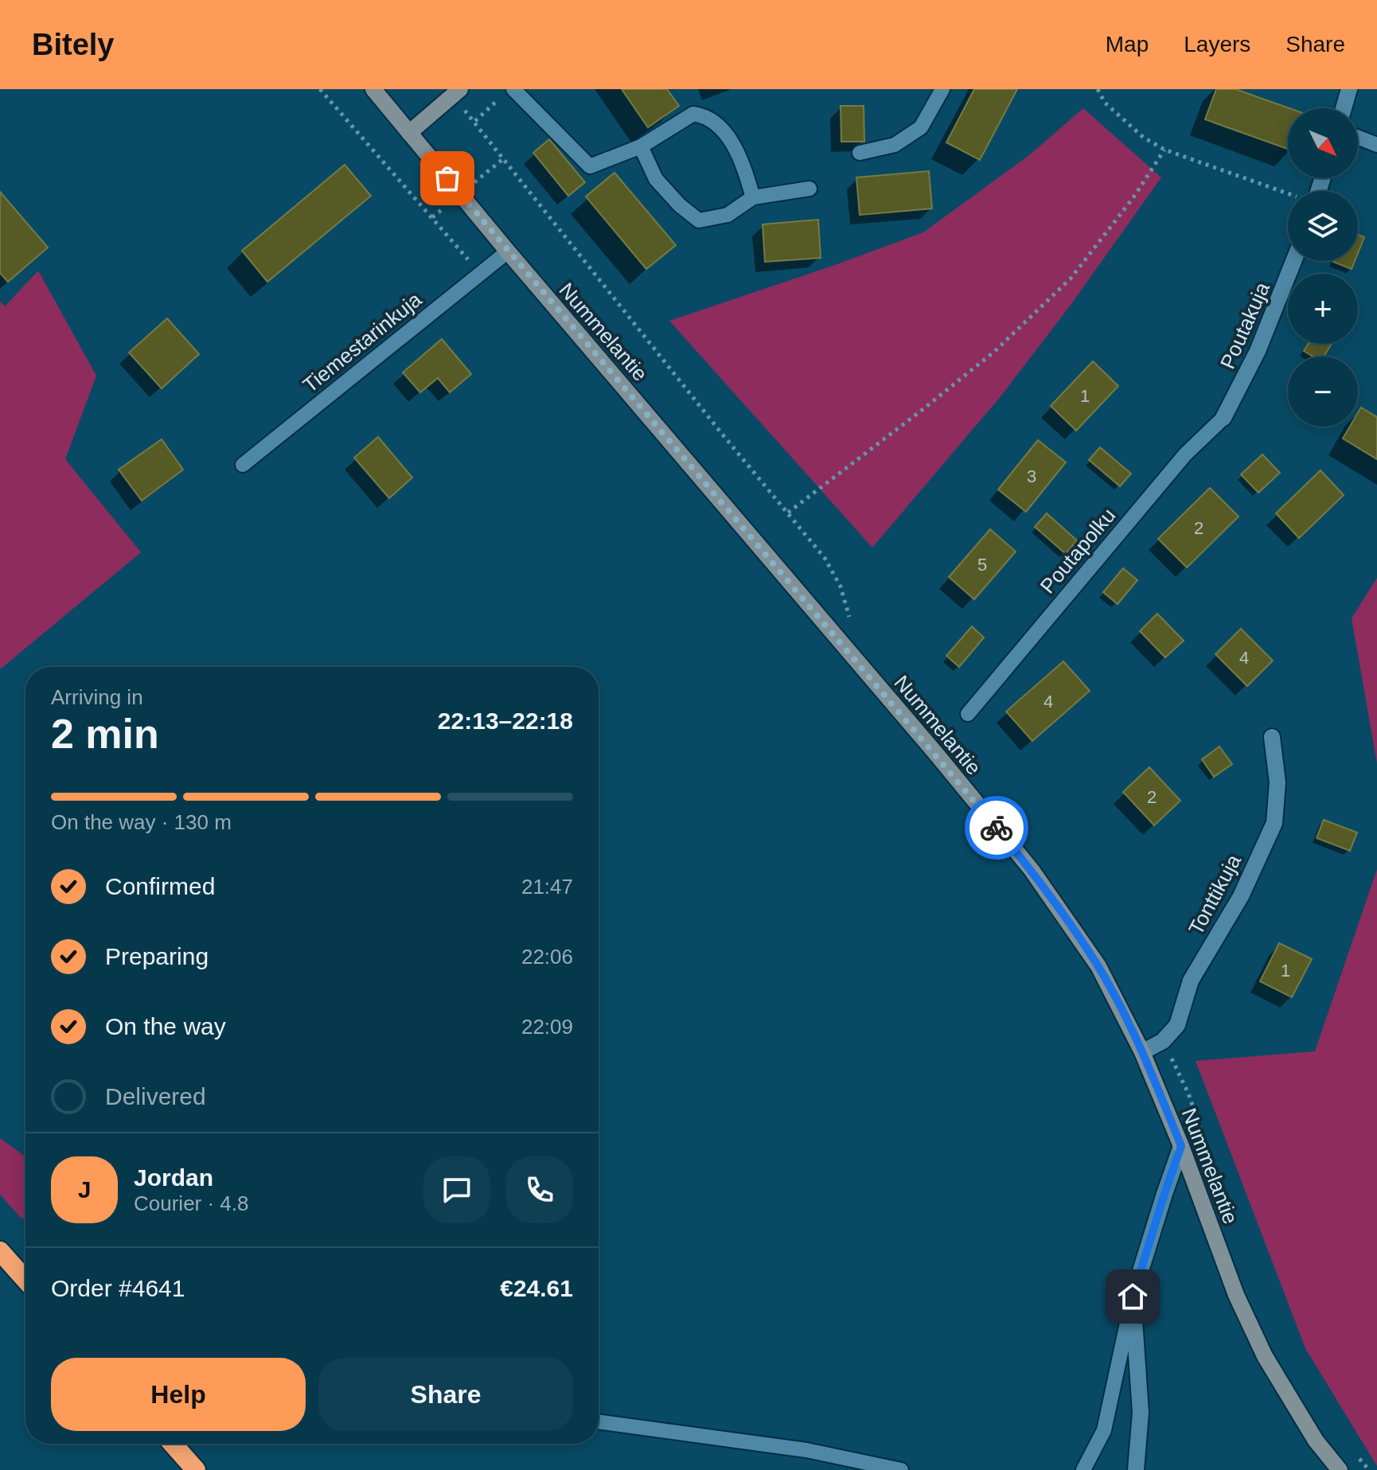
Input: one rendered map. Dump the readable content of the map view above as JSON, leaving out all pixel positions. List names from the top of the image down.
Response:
{
  "streets": {
    "street": ["Poutakuja", "Nummelantie", "Tonttikuja"],
    "lane": ["Tiemestarinkuja", "Poutapolku"]
  },
  "crossings": [
    ["Poutakuja", "Poutapolku"],
    ["Nummelantie", "Tiemestarinkuja"],
    ["Nummelantie", "Tonttikuja"]
  ],
  "house_numbers": [
    "1",
    "3",
    "2",
    "5",
    "4",
    "4",
    "2",
    "1"
  ],
  "north": "bottom right",
  "page": {
    "header": "Bitely",
    "nav": ["Map", "Layers", "Share"],
    "map_buttons": ["+", "−"],
    "heading": ["2 min", "Arriving in", "22:13–22:18"],
    "panel": [
      "Jordan",
      "Courier · 4.8",
      "Order #4641",
      "€24.61"
    ],
    "bar": "On the way · 130 m",
    "list": [
      ["Confirmed", "21:47"],
      ["Preparing", "22:06"],
      ["On the way", "22:09"],
      "Delivered"
    ],
    "round": "J",
    "buttons": ["Help", "Share"]
  }
}
